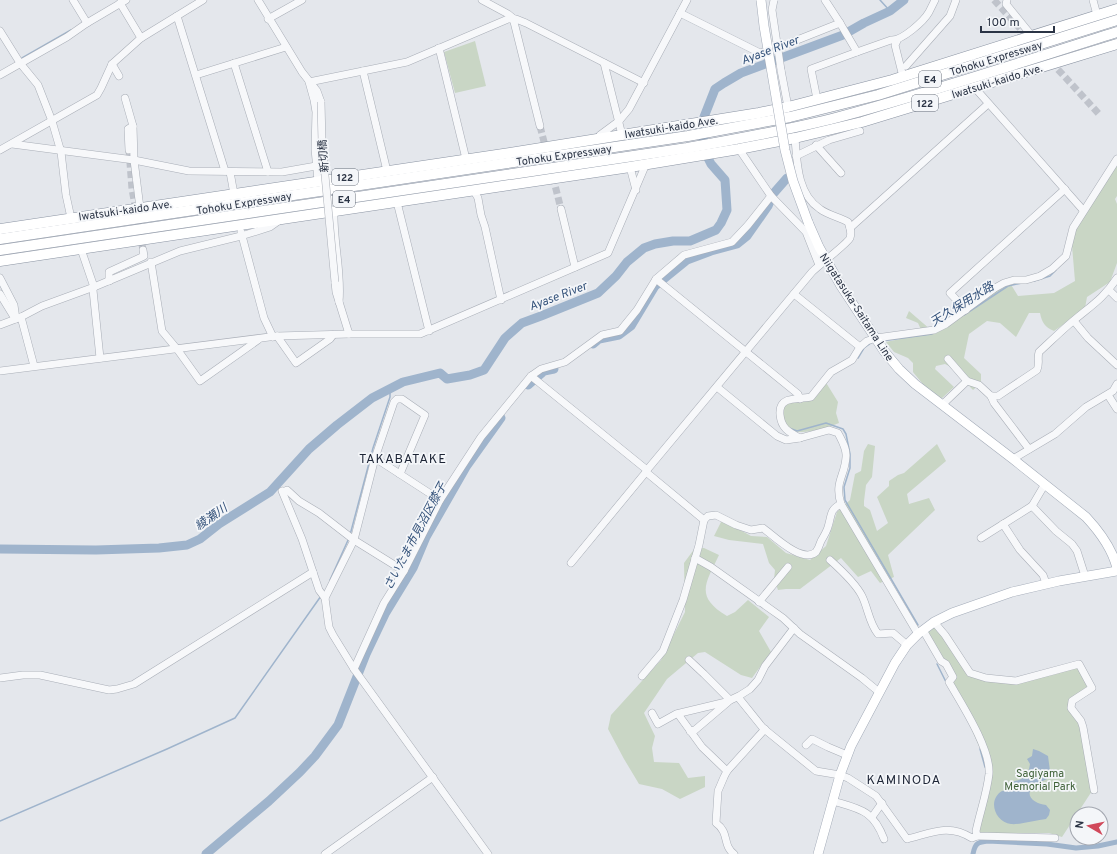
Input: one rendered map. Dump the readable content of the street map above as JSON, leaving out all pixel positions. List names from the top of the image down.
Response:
{
  "streets": {
    "highway": [
      "Tohoku Expressway",
      "E4",
      "Iwatsuki-kaido Ave.",
      "122"
    ],
    "main road": ["Niigatasuka-Saitama Line"],
    "street": ["新切橋"]
  },
  "districts": ["TAKABATAKE", "KAMINODA"],
  "water": [
    "Ayase River",
    "天久保用水路",
    "綾瀬川",
    "さいたま市見沼区膝子"
  ],
  "parks": ["Sagiyama Memorial Park"],
  "scale_bar": "100 m",
  "north": "left"
}
